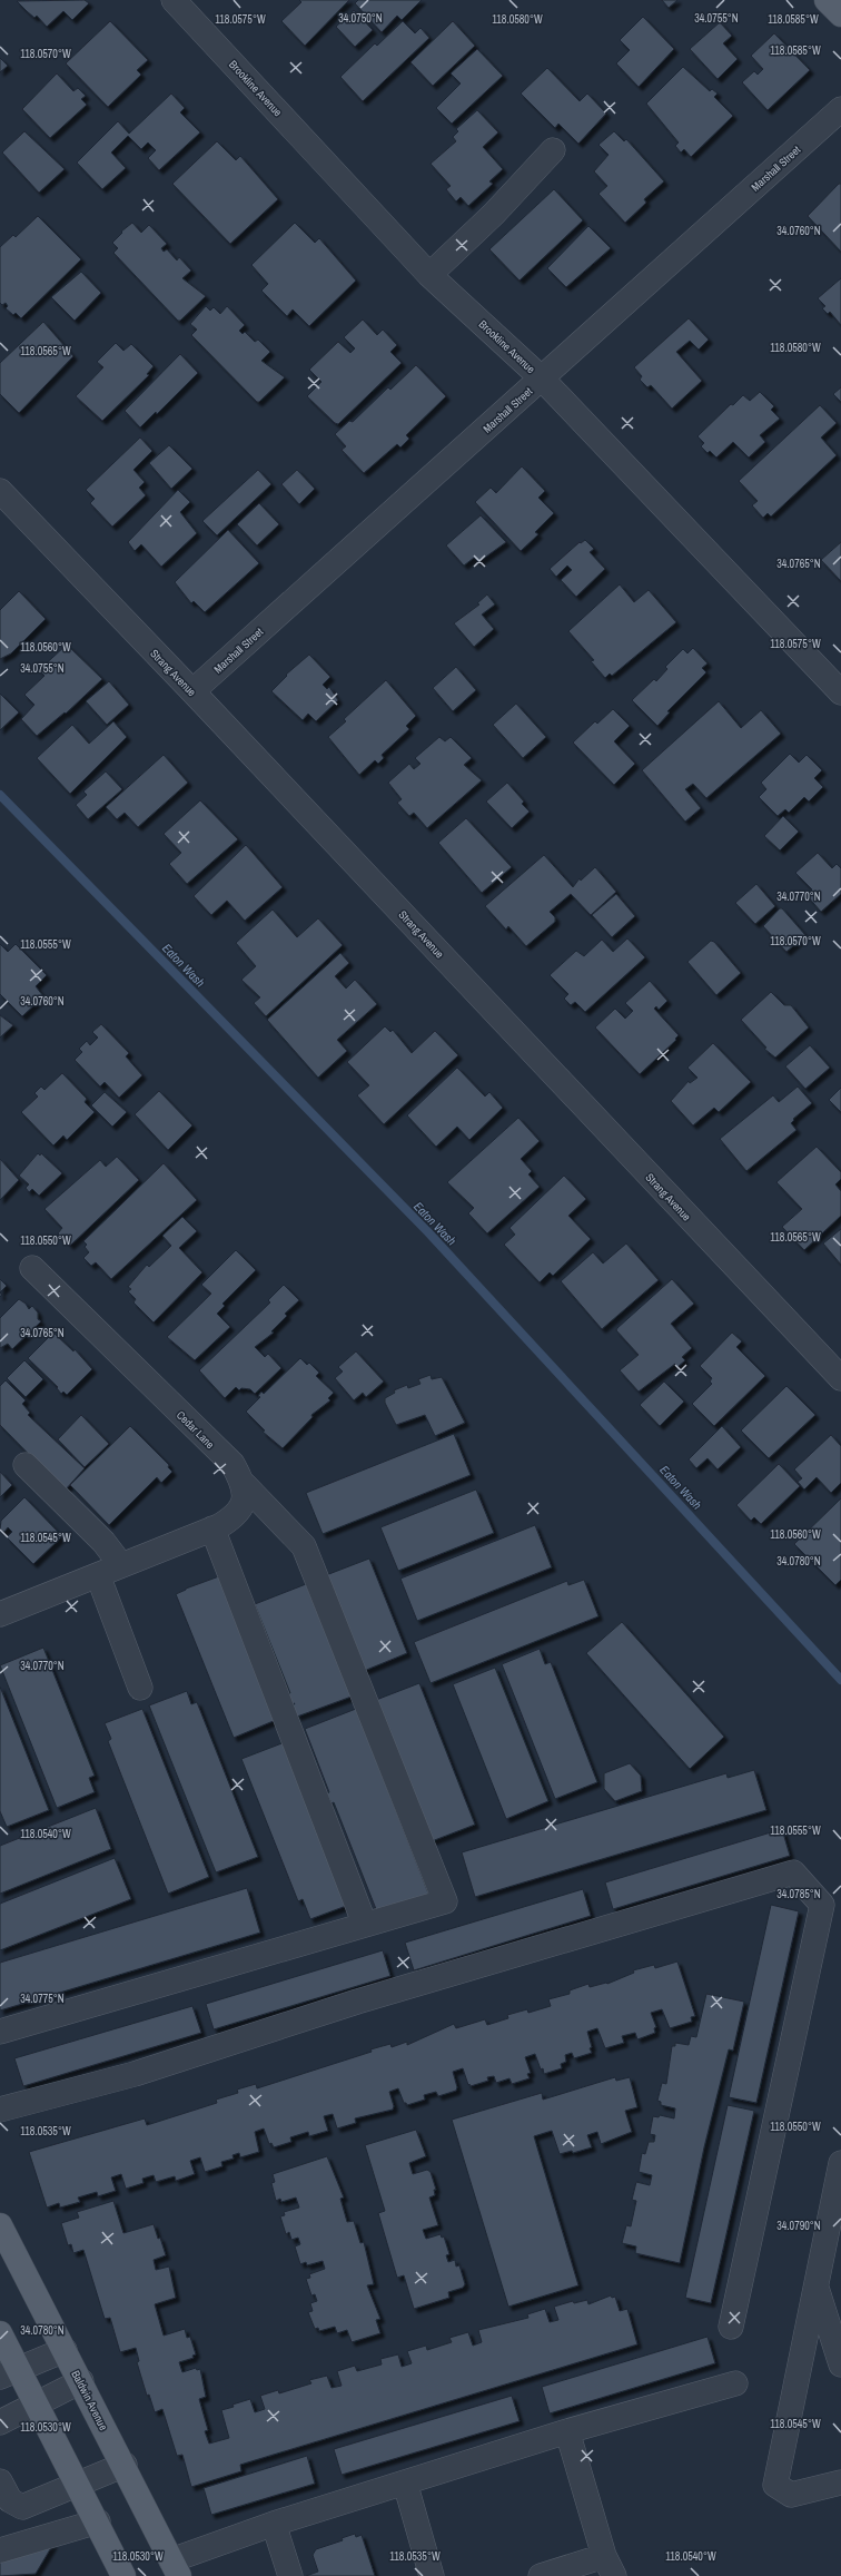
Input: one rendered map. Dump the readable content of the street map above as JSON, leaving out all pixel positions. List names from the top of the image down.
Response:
{
  "streets": {
    "main road": ["Baldwin Avenue"],
    "street": [
      "Brookline Avenue",
      "Marshall Street",
      "Strang Avenue",
      "Cedar Lane"
    ]
  },
  "crossings": [
    ["Brookline Avenue", "Marshall Street"],
    ["Marshall Street", "Strang Avenue"]
  ],
  "water": ["Eaton Wash"],
  "coordinates": [
    "34.0750°N",
    "34.0755°N",
    "118.0575°W",
    "118.0580°W",
    "118.0585°W",
    "118.0570°W",
    "34.0760°N",
    "118.0565°W",
    "34.0765°N",
    "118.0560°W",
    "34.0770°N",
    "118.0555°W",
    "118.0550°W",
    "118.0545°W",
    "34.0780°N",
    "118.0540°W",
    "34.0785°N",
    "34.0775°N",
    "118.0535°W",
    "34.0790°N",
    "118.0530°W"
  ]
}
